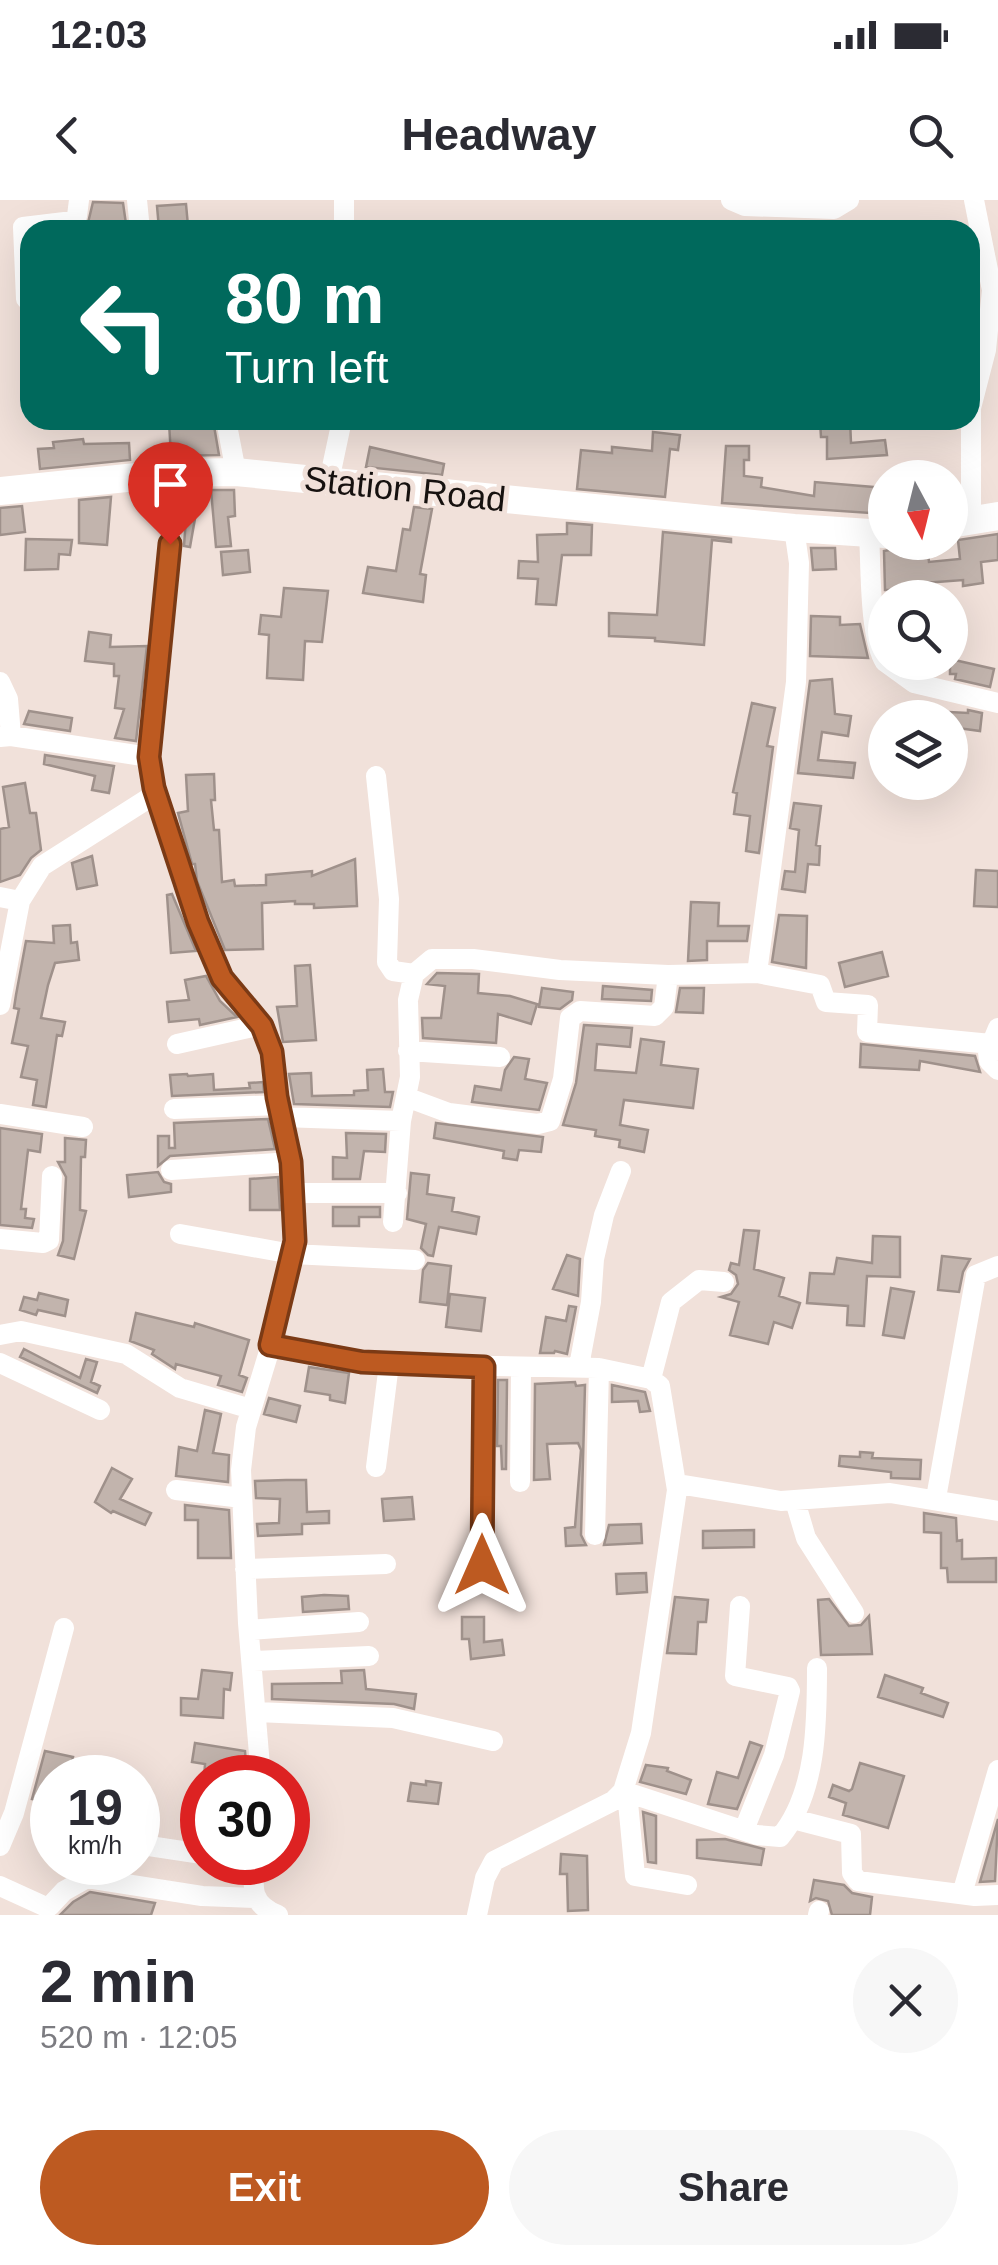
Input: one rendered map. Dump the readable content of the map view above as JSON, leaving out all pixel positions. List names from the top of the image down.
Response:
{
  "streets": {
    "main road": ["Station Road"]
  },
  "north": "bottom",
  "page": {
    "status": "12:03",
    "header": "Headway",
    "turn": ["80 m", "Turn left"],
    "speed": "19 km/h",
    "limit": "30",
    "heading": ["2 min", "520 m · 12:05"],
    "buttons": ["Exit", "Share"]
  }
}
